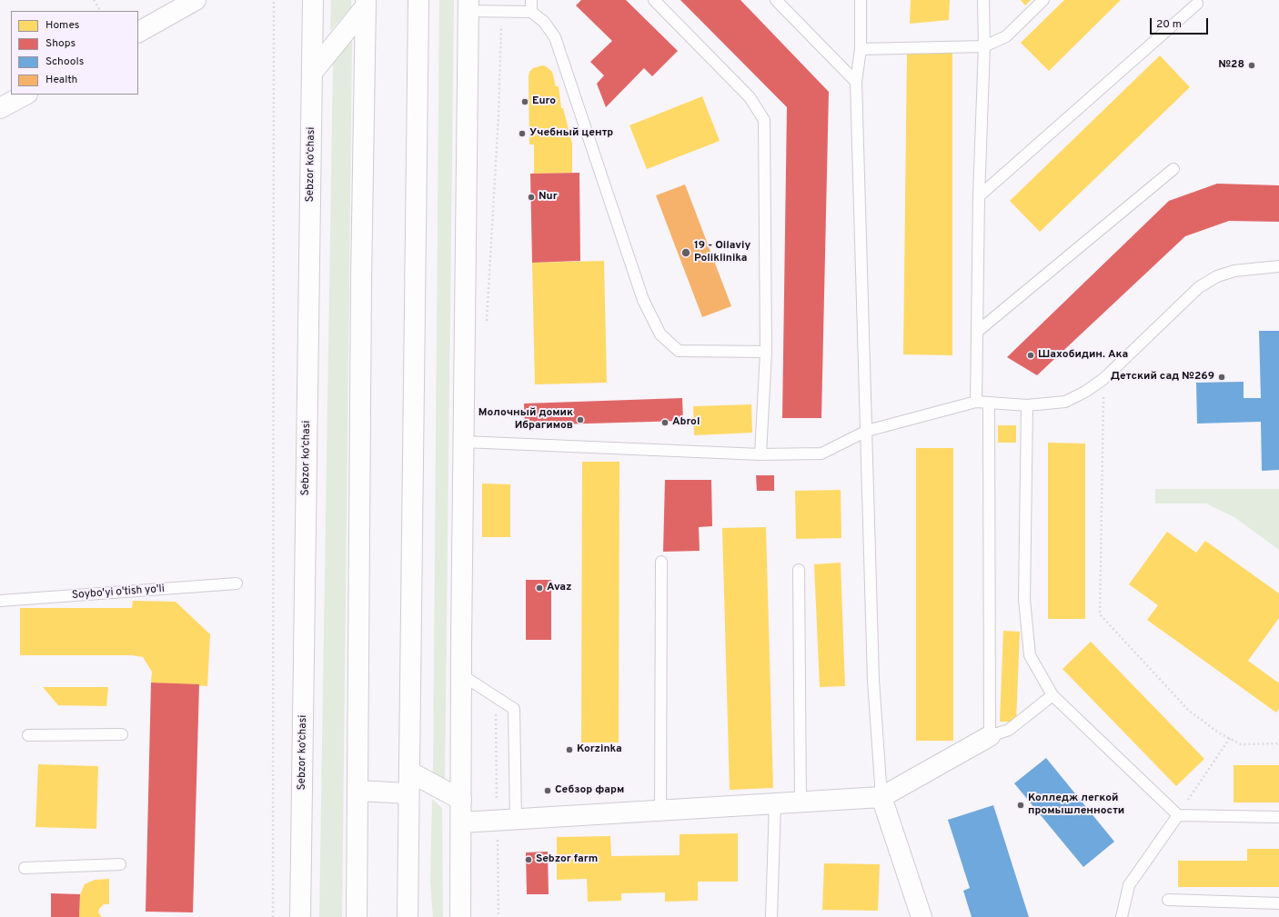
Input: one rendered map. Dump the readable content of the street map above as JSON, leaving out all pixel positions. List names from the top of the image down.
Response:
{
  "streets": {
    "street": ["Sebzor ko‘chasi"],
    "lane": ["Soybo'yi o'tish yo'li"]
  },
  "places": [
    "№28",
    "Euro",
    "Учебный центр",
    "Nur",
    "19 - Oilaviy Poliklinika",
    "Шахобидин. Ака",
    "Детский сад №269",
    "Молочный домик Ибрагимов",
    "Abrol",
    "Avaz",
    "Korzinka",
    "Себзор фарм",
    "Колледж легкой промышленности",
    "Sebzor farm"
  ],
  "legend": [
    "Homes",
    "Shops",
    "Schools",
    "Health"
  ],
  "scale_bar": "20 m"
}
